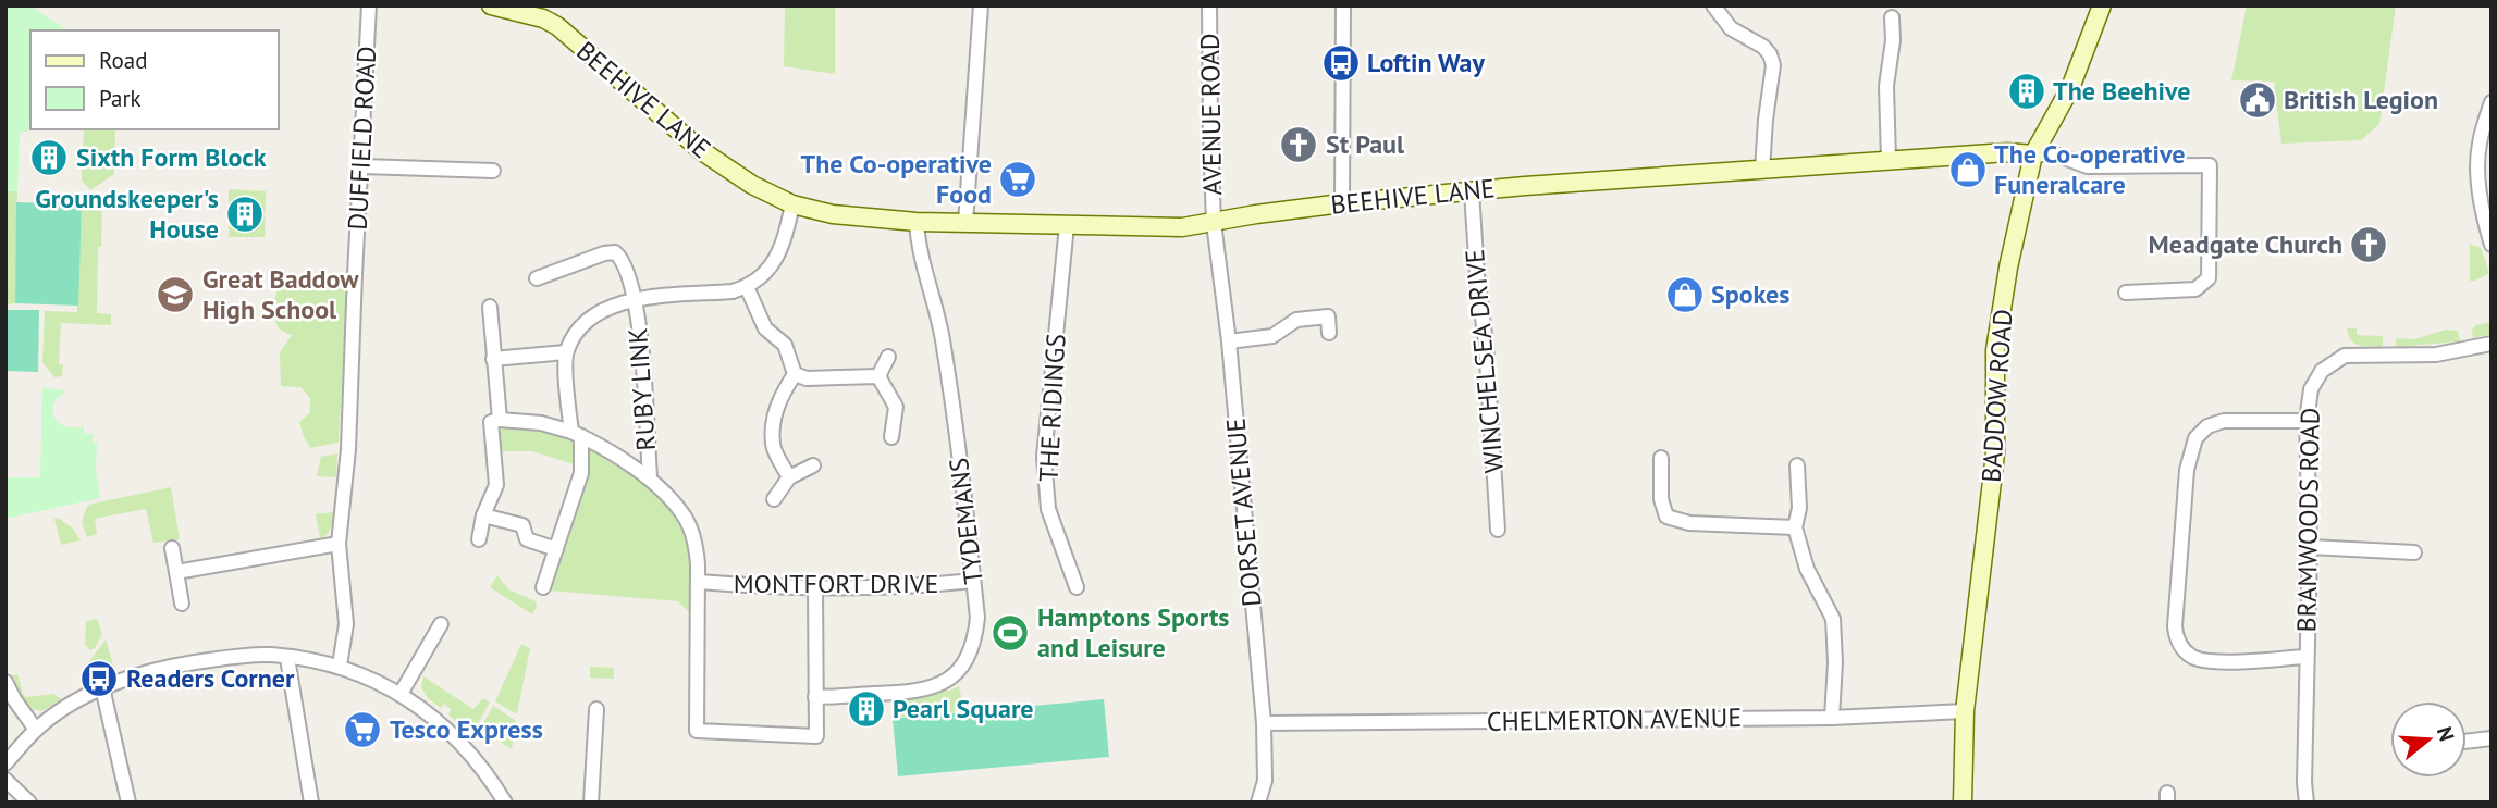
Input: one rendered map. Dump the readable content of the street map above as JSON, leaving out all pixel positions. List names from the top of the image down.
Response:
{
  "streets": {
    "main road": ["BEEHIVE LANE", "BADDOW ROAD"],
    "street": [
      "AVENUE ROAD",
      "DUFFIELD ROAD",
      "WINCHELSEA DRIVE",
      "RUBY LINK",
      "THE RIDINGS",
      "DORSET AVENUE",
      "BRAMWOODS ROAD",
      "TYDEMANS",
      "MONTFORT DRIVE",
      "CHELMERTON AVENUE"
    ]
  },
  "crossings": [
    ["BEEHIVE LANE", "AVENUE ROAD"],
    ["BEEHIVE LANE", "WINCHELSEA DRIVE"],
    ["BEEHIVE LANE", "BADDOW ROAD"],
    ["BEEHIVE LANE", "THE RIDINGS"],
    ["BEEHIVE LANE", "DORSET AVENUE"],
    ["BEEHIVE LANE", "TYDEMANS"],
    ["AVENUE ROAD", "DORSET AVENUE"],
    ["BADDOW ROAD", "CHELMERTON AVENUE"],
    ["DORSET AVENUE", "CHELMERTON AVENUE"],
    ["TYDEMANS", "MONTFORT DRIVE"]
  ],
  "places": {
    "bus stop": ["Loftin Way", "Readers Corner"],
    "building": [
      "The Beehive",
      "Sixth Form Block",
      "Groundskeeper's House",
      "Pearl Square"
    ],
    "public building": ["British Legion"],
    "church": ["St Paul", "Meadgate Church"],
    "shop": ["The Co-operative Funeralcare", "Spokes"],
    "supermarket": ["The Co-operative Food", "Tesco Express"],
    "school or university": ["Great Baddow High School"],
    "sports": ["Hamptons Sports and Leisure"]
  },
  "legend": ["Road", "Park"],
  "north": "right"
}
